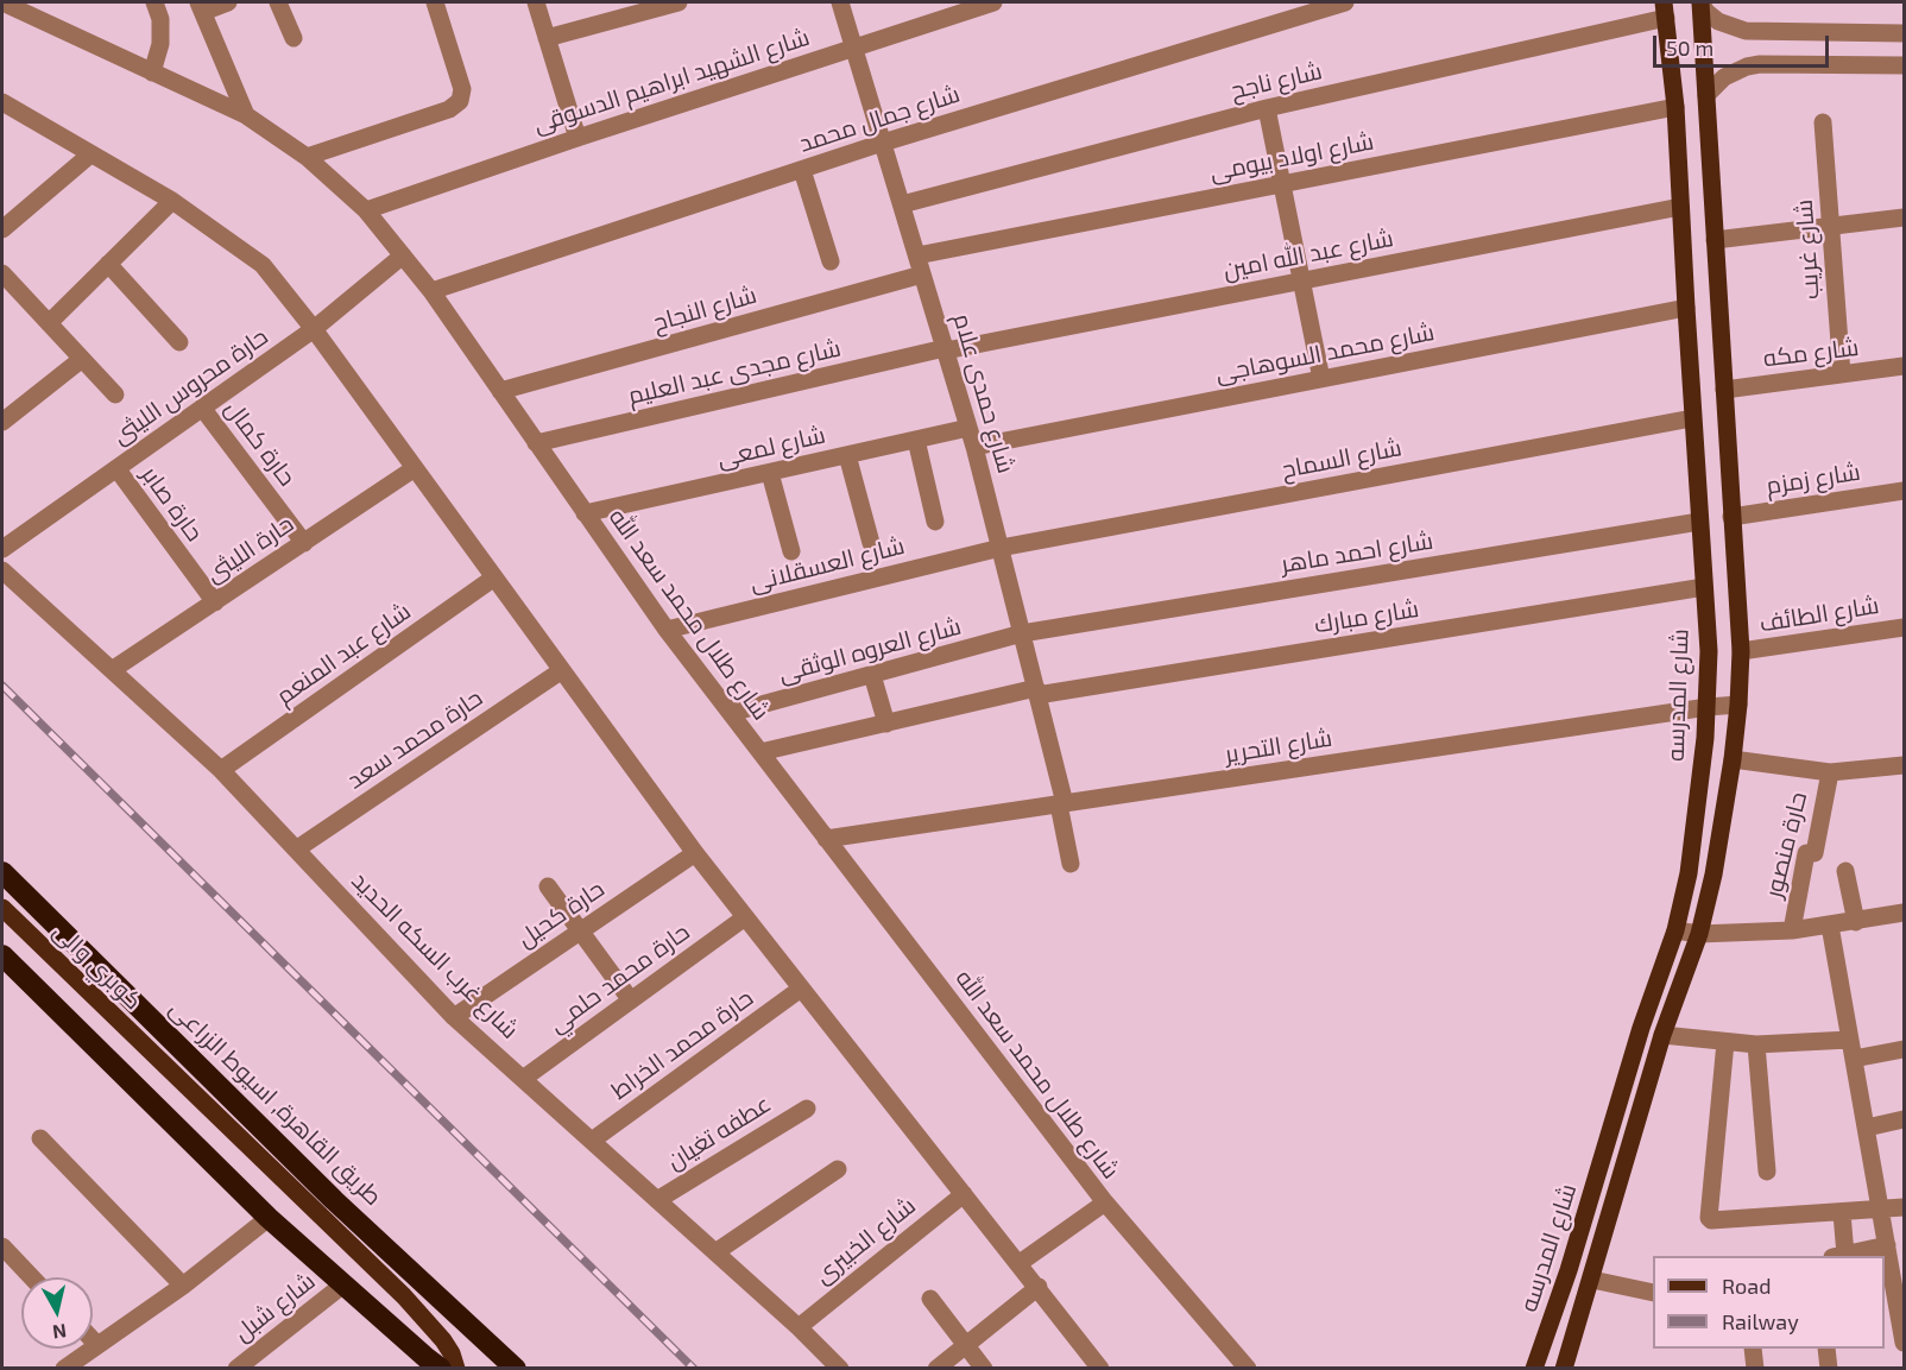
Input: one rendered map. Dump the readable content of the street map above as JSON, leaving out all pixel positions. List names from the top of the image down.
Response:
{
  "streets": {
    "highway": ["طريق القاهرة, اسيوط الزراعى"],
    "main road": ["شارع المدرسه", "كوبري والى"],
    "street": [
      "شارع الشهيد ابراهيم الدسوقى",
      "شارع ناجح",
      "شارع جمال محمد",
      "شارع اولاد بيومى",
      "شارع غريب",
      "شارع عبد الله امين",
      "شارع النجاح",
      "شارع محمد السوهاجى",
      "شارع مكه",
      "شارع مجدى عبد العليم",
      "حارة محروس الليثى",
      "شارع حمدى علام",
      "حارة كمال",
      "شارع لمعى",
      "شارع السماح",
      "شارع زمزم",
      "حارة صابر",
      "حارة الليثى",
      "شارع احمد ماهر",
      "شارع العسقلانى",
      "شارع طلال محمد سعد الله",
      "شارع الطائف",
      "شارع مبارك",
      "شارع العروه الوثقى",
      "شارع عبد المنعم",
      "حارة محمد سعد",
      "شارع التحرير",
      "حارة منصور",
      "حارة كحيل",
      "شارع غرب السكه الحديد",
      "حارة محمد حلمي",
      "حارة محمد الخراط",
      "عطفه تغيان",
      "شارع الخبيرى",
      "شارع شبل"
    ]
  },
  "crossings": [
    ["شارع الشهيد ابراهيم الدسوقى", "شارع حمدى علام"],
    ["شارع الشهيد ابراهيم الدسوقى", "شارع طلال محمد سعد الله"],
    ["شارع ناجح", "شارع حمدى علام"],
    ["شارع ناجح", "شارع المدرسه"],
    ["شارع جمال محمد", "شارع حمدى علام"],
    ["شارع جمال محمد", "شارع طلال محمد سعد الله"],
    ["شارع اولاد بيومى", "شارع حمدى علام"],
    ["شارع اولاد بيومى", "شارع المدرسه"],
    ["شارع غريب", "شارع مكه"],
    ["شارع عبد الله امين", "شارع مجدى عبد العليم"],
    ["شارع عبد الله امين", "شارع حمدى علام"],
    ["شارع عبد الله امين", "شارع المدرسه"],
    ["شارع النجاح", "شارع حمدى علام"],
    ["شارع النجاح", "شارع طلال محمد سعد الله"],
    ["شارع محمد السوهاجى", "شارع حمدى علام"],
    ["شارع محمد السوهاجى", "شارع المدرسه"],
    ["شارع مكه", "شارع المدرسه"],
    ["شارع مجدى عبد العليم", "شارع حمدى علام"],
    ["شارع مجدى عبد العليم", "شارع طلال محمد سعد الله"],
    ["حارة محروس الليثى", "حارة كمال"],
    ["حارة محروس الليثى", "حارة صابر"],
    ["حارة محروس الليثى", "شارع طلال محمد سعد الله"],
    ["شارع حمدى علام", "شارع لمعى"],
    ["شارع حمدى علام", "شارع السماح"],
    ["شارع حمدى علام", "شارع احمد ماهر"],
    ["شارع حمدى علام", "شارع العسقلانى"],
    ["شارع حمدى علام", "شارع مبارك"],
    ["شارع حمدى علام", "شارع العروه الوثقى"],
    ["شارع حمدى علام", "شارع التحرير"],
    ["حارة كمال", "حارة الليثى"],
    ["شارع لمعى", "شارع طلال محمد سعد الله"],
    ["شارع السماح", "شارع العسقلانى"],
    ["شارع السماح", "شارع المدرسه"],
    ["شارع زمزم", "شارع المدرسه"],
    ["حارة صابر", "حارة الليثى"],
    ["حارة الليثى", "شارع غرب السكه الحديد"],
    ["شارع احمد ماهر", "شارع العروه الوثقى"],
    ["شارع احمد ماهر", "شارع المدرسه"],
    ["شارع العسقلانى", "شارع طلال محمد سعد الله"],
    ["شارع طلال محمد سعد الله", "شارع مبارك"],
    ["شارع طلال محمد سعد الله", "شارع العروه الوثقى"],
    ["شارع طلال محمد سعد الله", "شارع التحرير"],
    ["شارع الطائف", "شارع المدرسه"],
    ["شارع مبارك", "شارع المدرسه"],
    ["شارع عبد المنعم", "شارع غرب السكه الحديد"],
    ["شارع المدرسه", "شارع التحرير"],
    ["حارة محمد سعد", "شارع غرب السكه الحديد"],
    ["حارة كحيل", "شارع غرب السكه الحديد"],
    ["شارع غرب السكه الحديد", "حارة محمد حلمي"],
    ["شارع غرب السكه الحديد", "حارة محمد الخراط"],
    ["شارع غرب السكه الحديد", "عطفه تغيان"],
    ["شارع غرب السكه الحديد", "شارع الخبيرى"]
  ],
  "legend": ["Road", "Railway"],
  "scale_bar": "50 m",
  "north": "bottom"
}
